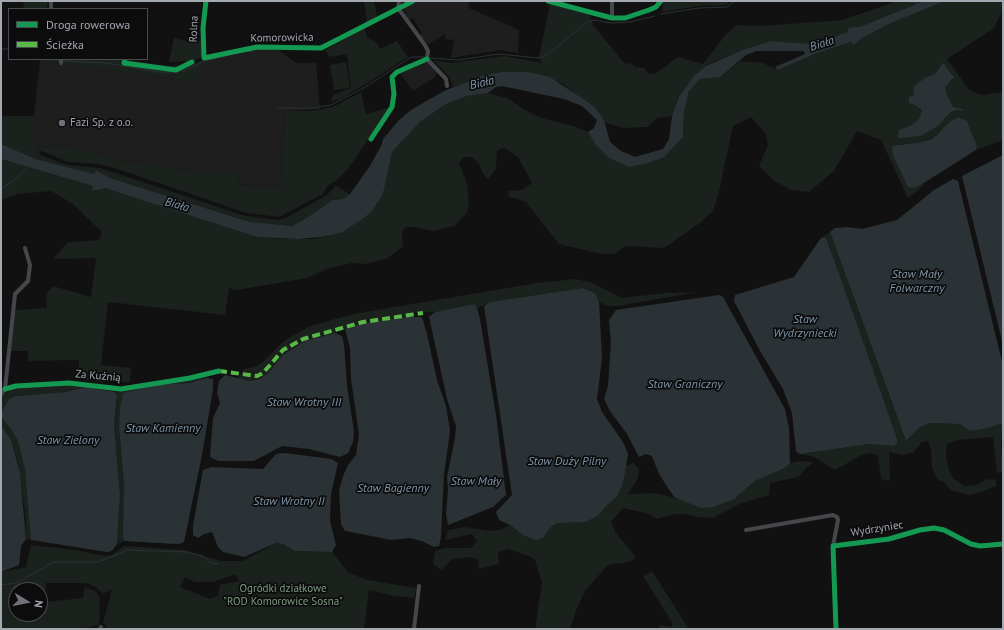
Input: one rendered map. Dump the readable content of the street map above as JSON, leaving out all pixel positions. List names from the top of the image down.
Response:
{
  "streets": {
    "street": [
      "Rolna",
      "Komorowicka",
      "Za Kuźnią",
      "Wydrzyniec"
    ]
  },
  "crossings": [
    ["Rolna", "Komorowicka"]
  ],
  "water": [
    "Biała",
    "Staw Mały Folwarczny",
    "Staw Wydrzyniecki",
    "Staw Graniczny",
    "Staw Wrotny III",
    "Staw Kamienny",
    "Staw Zielony",
    "Staw Duży Pilny",
    "Staw Mały",
    "Staw Bagienny",
    "Staw Wrotny II"
  ],
  "parks": ["Ogródki działkowe \"ROD Komorowice Sosna\""],
  "places": ["Fazi Sp. z o.o."],
  "legend": ["Droga rowerowa", "Ścieżka"],
  "north": "right"
}
